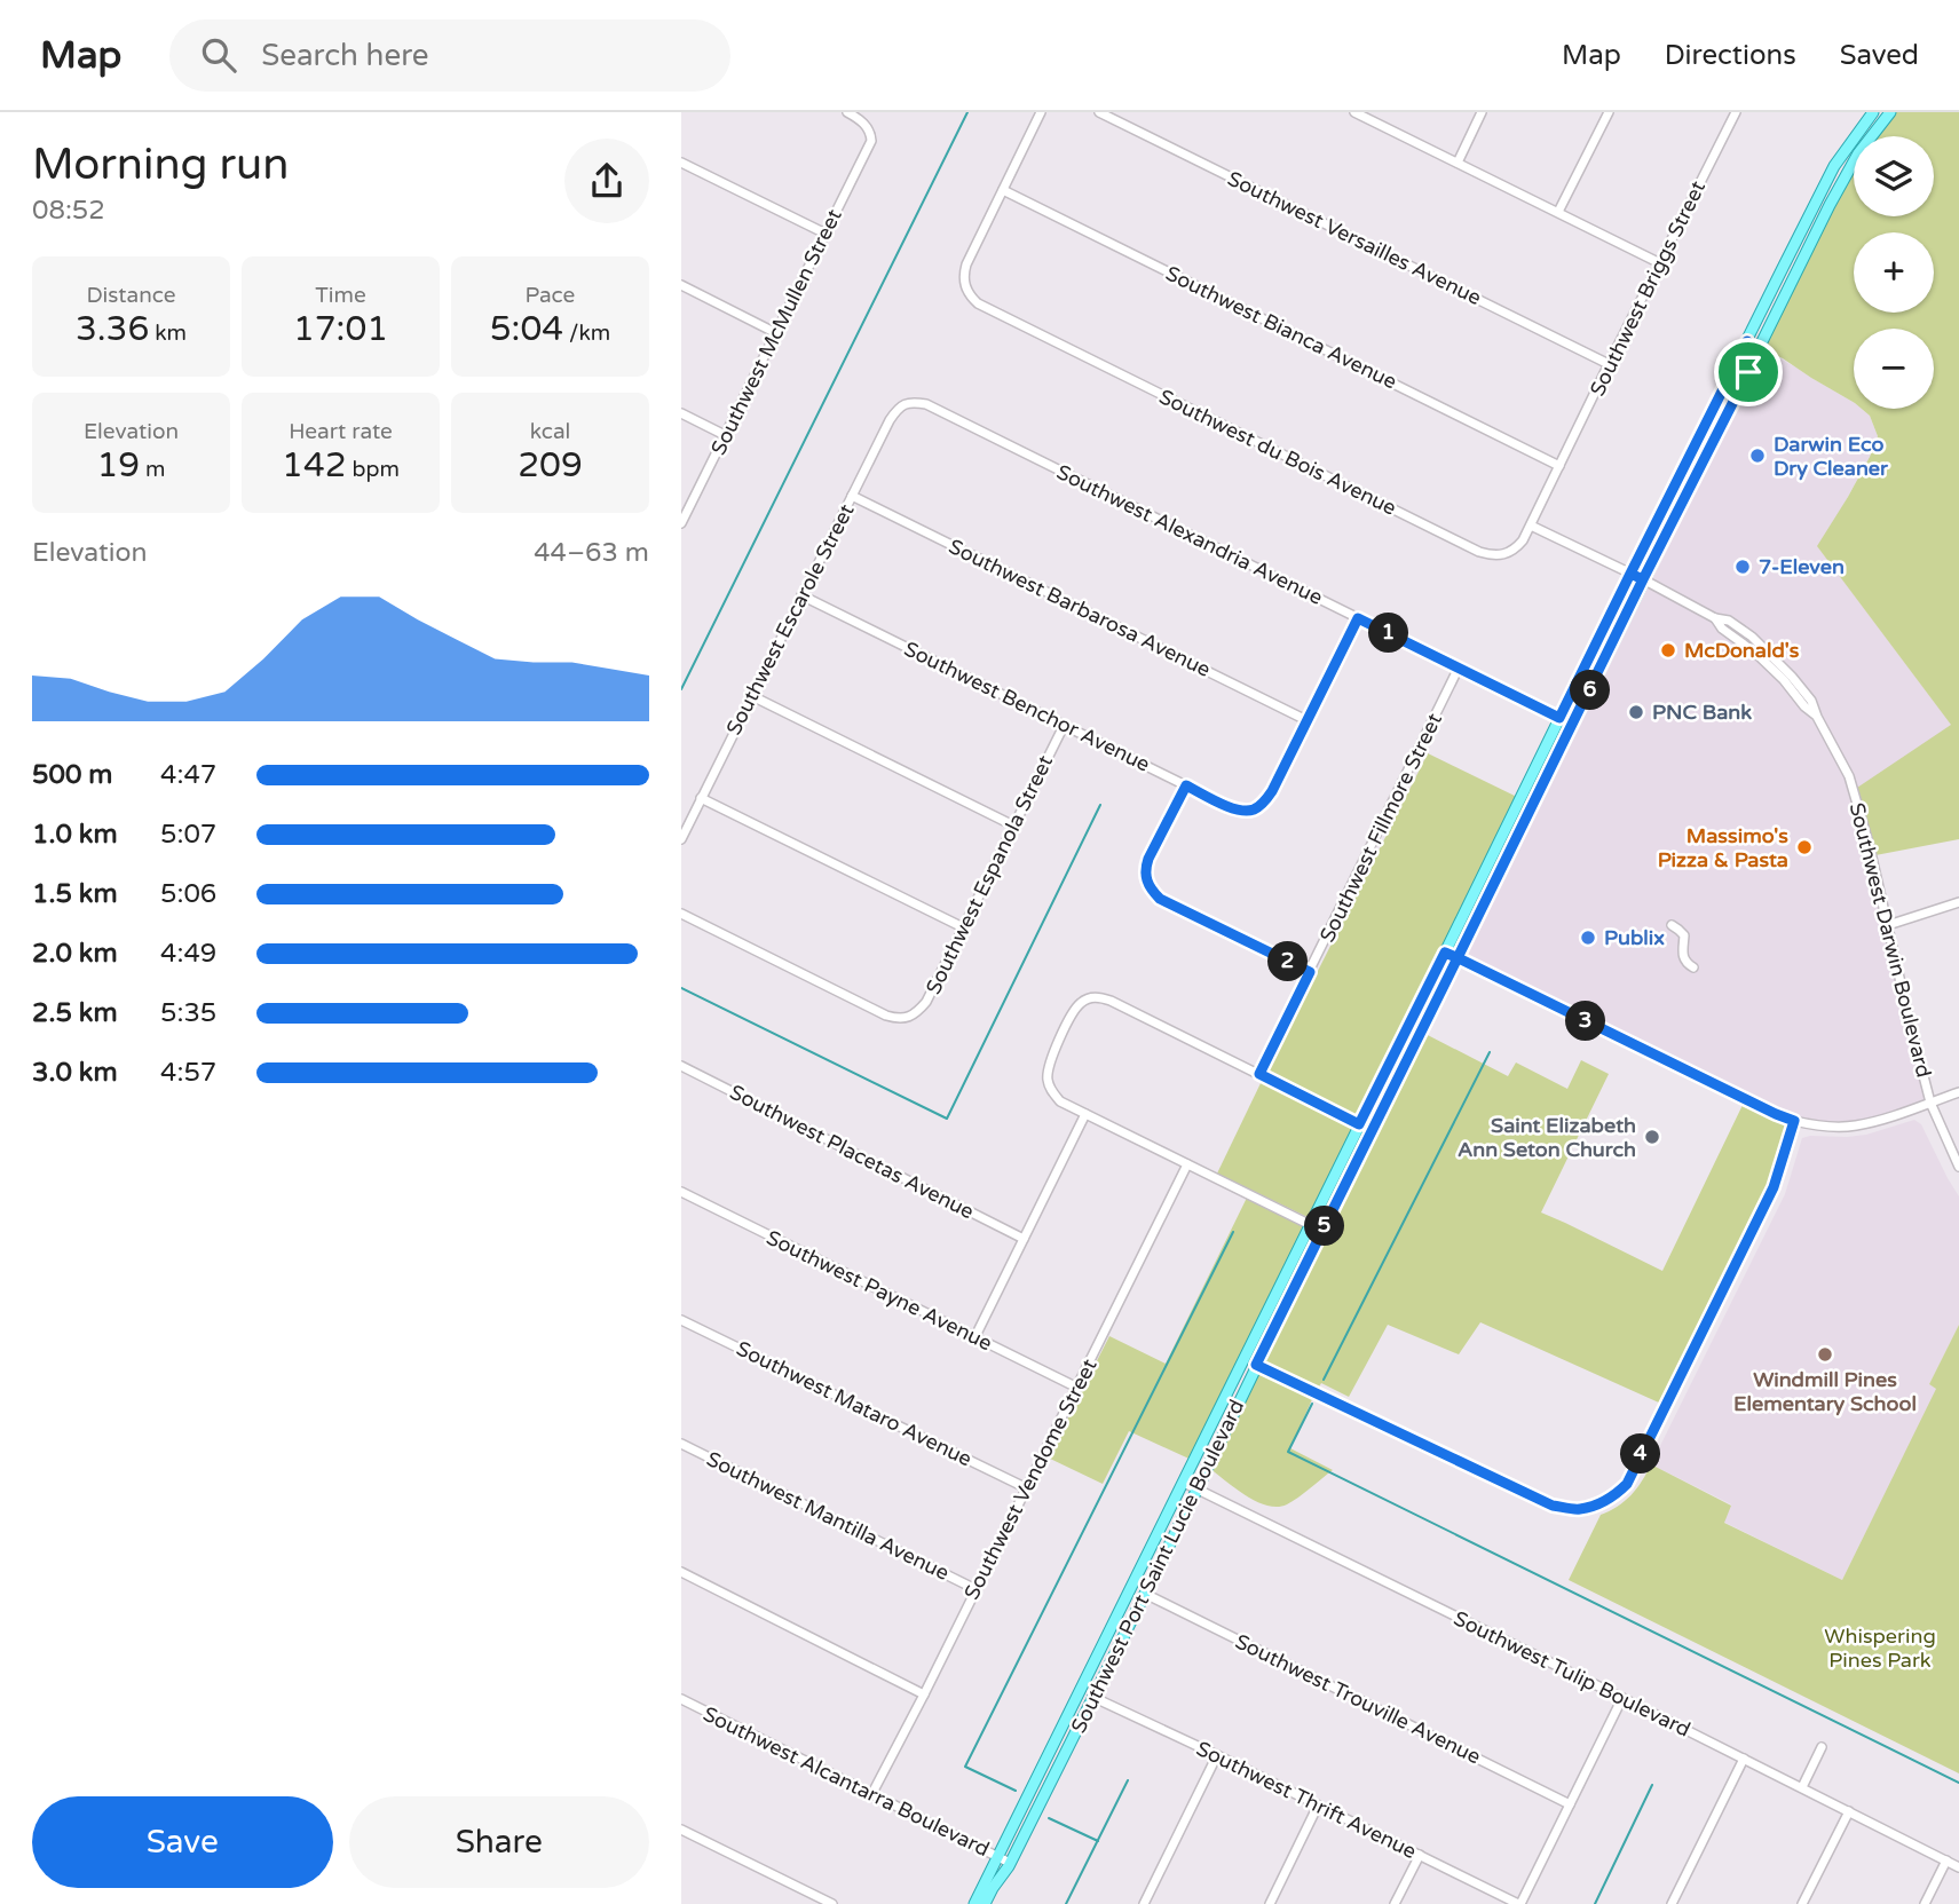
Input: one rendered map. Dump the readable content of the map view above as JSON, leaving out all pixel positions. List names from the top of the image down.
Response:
{
  "streets": {
    "main road": ["Southwest Port Saint Lucie Boulevard"],
    "street": [
      "Southwest Versailles Avenue",
      "Southwest Briggs Street",
      "Southwest Bianca Avenue",
      "Southwest McMullen Street",
      "Southwest du Bois Avenue",
      "Southwest Alexandria Avenue",
      "Southwest Barbarosa Avenue",
      "Southwest Escarole Street",
      "Southwest Benchor Avenue",
      "Southwest Fillmore Street",
      "Southwest Espanola Street",
      "Southwest Darwin Boulevard",
      "Southwest Placetas Avenue",
      "Southwest Payne Avenue",
      "Southwest Mataro Avenue",
      "Southwest Vendome Street",
      "Southwest Mantilla Avenue",
      "Southwest Tulip Boulevard",
      "Southwest Trouville Avenue",
      "Southwest Alcantarra Boulevard",
      "Southwest Thrift Avenue"
    ]
  },
  "crossings": [
    ["Southwest Versailles Avenue", "Southwest Briggs Street"],
    ["Southwest Briggs Street", "Southwest Bianca Avenue"],
    ["Southwest Briggs Street", "Southwest du Bois Avenue"],
    ["Southwest Bianca Avenue", "Southwest du Bois Avenue"],
    ["Southwest du Bois Avenue", "Southwest Darwin Boulevard"],
    ["Southwest Alexandria Avenue", "Southwest Escarole Street"],
    ["Southwest Alexandria Avenue", "Southwest Fillmore Street"],
    ["Southwest Alexandria Avenue", "Southwest Port Saint Lucie Boulevard"],
    ["Southwest Barbarosa Avenue", "Southwest Escarole Street"],
    ["Southwest Barbarosa Avenue", "Southwest Benchor Avenue"],
    ["Southwest Escarole Street", "Southwest Benchor Avenue"],
    ["Southwest Benchor Avenue", "Southwest Espanola Street"],
    ["Southwest Darwin Boulevard", "Southwest Port Saint Lucie Boulevard"],
    ["Southwest Payne Avenue", "Southwest Vendome Street"],
    ["Southwest Mataro Avenue", "Southwest Vendome Street"],
    ["Southwest Vendome Street", "Southwest Mantilla Avenue"],
    ["Southwest Vendome Street", "Southwest Alcantarra Boulevard"],
    ["Southwest Port Saint Lucie Boulevard", "Southwest Tulip Boulevard"],
    ["Southwest Port Saint Lucie Boulevard", "Southwest Trouville Avenue"],
    ["Southwest Port Saint Lucie Boulevard", "Southwest Alcantarra Boulevard"],
    ["Southwest Port Saint Lucie Boulevard", "Southwest Thrift Avenue"]
  ],
  "parks": ["Whispering Pines Park"],
  "places": [
    "Darwin Eco Dry Cleaner",
    "7-Eleven",
    "McDonald's",
    "PNC Bank",
    "Massimo's Pizza & Pasta",
    "Publix",
    "Saint Elizabeth Ann Seton Church",
    "Windmill Pines Elementary School"
  ],
  "page": {
    "header": "Map",
    "search": "Search here",
    "nav": ["Map", "Directions", "Saved"],
    "heading": ["Morning run", "08:52"],
    "map_buttons": ["+", "−"],
    "stats": [
      ["Distance", "3.36 km"],
      ["Time", "17:01"],
      ["Pace", "5:04 /km"],
      ["Elevation", "19 m"],
      ["Heart rate", "142 bpm"],
      ["kcal", "209"]
    ],
    "chart": ["Elevation", "44–63 m"],
    "pins": [
      "1",
      "6",
      "2",
      "3",
      "5",
      "4"
    ],
    "list": [
      {
        "name": "500 m",
        "note": "4:47"
      },
      {
        "name": "1.0 km",
        "note": "5:07"
      },
      {
        "name": "1.5 km",
        "note": "5:06"
      },
      {
        "name": "2.0 km",
        "note": "4:49"
      },
      {
        "name": "2.5 km",
        "note": "5:35"
      },
      {
        "name": "3.0 km",
        "note": "4:57"
      }
    ],
    "buttons": ["Save", "Share"]
  }
}
